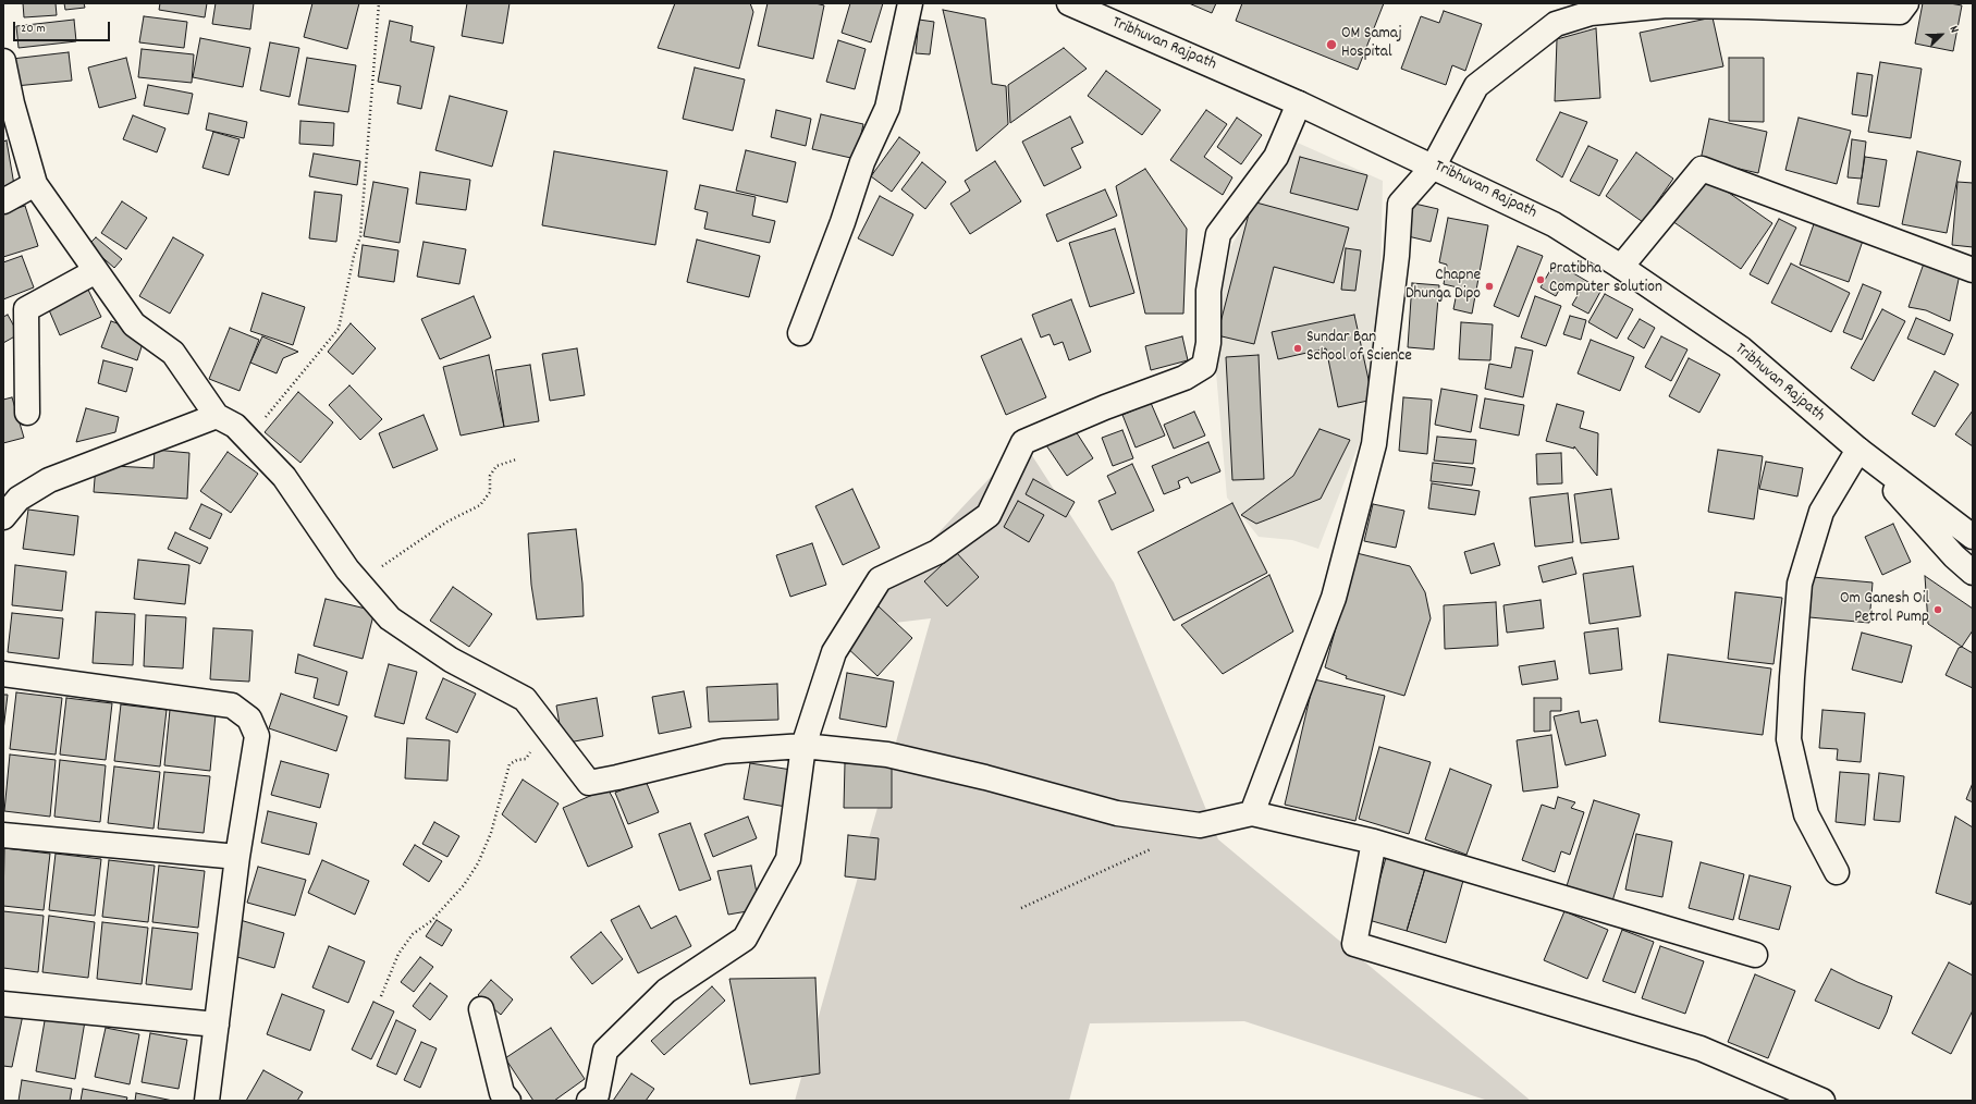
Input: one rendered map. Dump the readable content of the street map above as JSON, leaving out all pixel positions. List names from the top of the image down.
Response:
{
  "streets": {
    "main road": ["Tribhuvan Rajpath"]
  },
  "places": [
    "OM Samaj Hospital",
    "Pratibha Computer solution",
    "Chapne Dhunga Dipo",
    "Sundar Ban School of Science",
    "Om Ganesh Oil Petrol Pump"
  ],
  "scale_bar": "20 m",
  "north": "top right"
}
